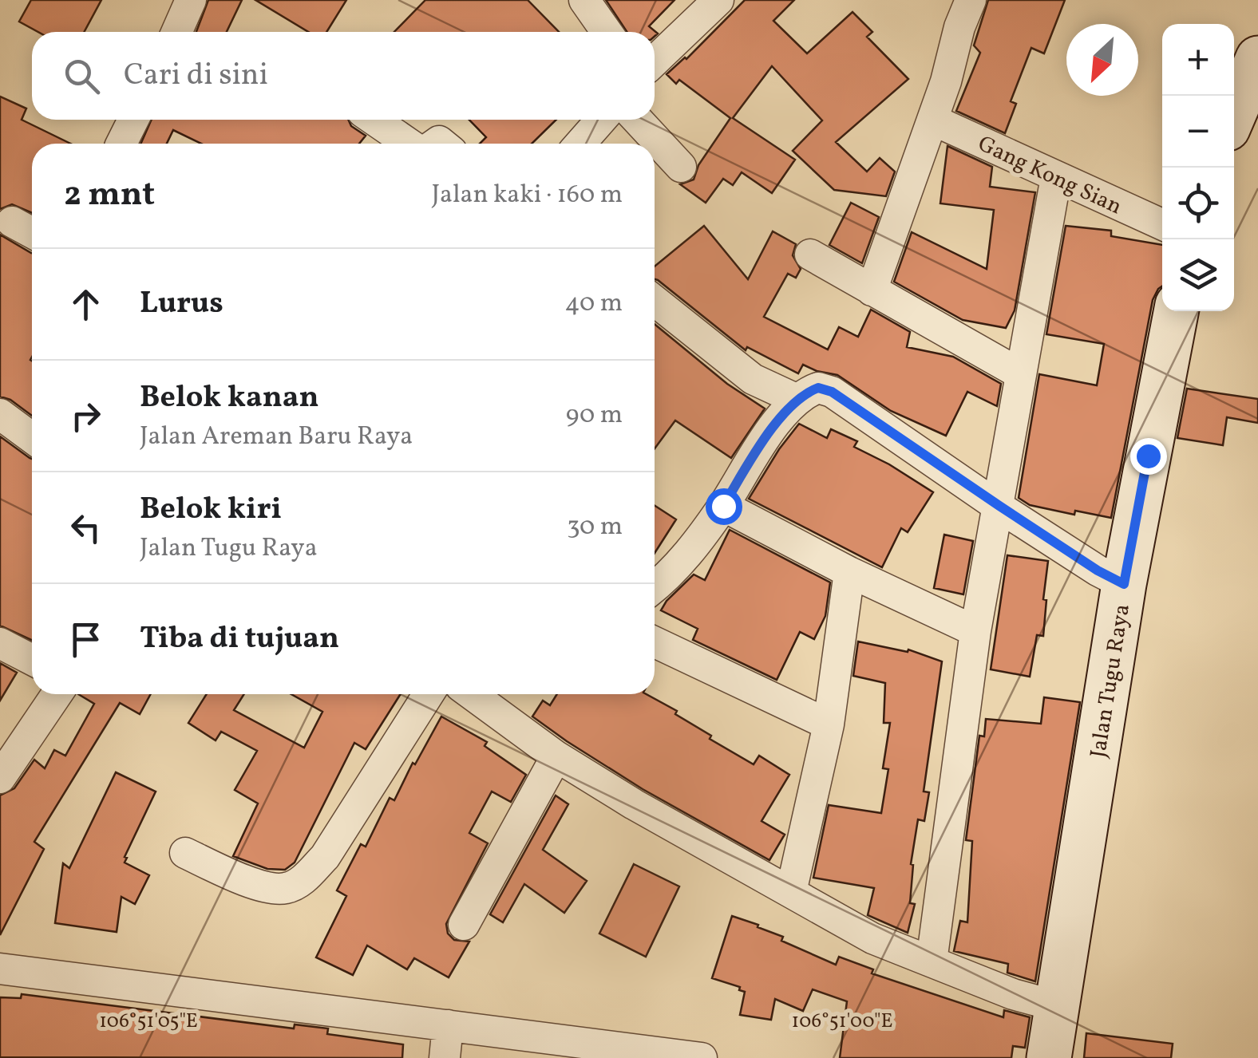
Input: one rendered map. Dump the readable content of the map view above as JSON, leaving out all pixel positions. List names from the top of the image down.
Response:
{
  "streets": {
    "street": ["Gang Kong Sian", "Jalan Tugu Raya"]
  },
  "north": "bottom left",
  "page": {
    "map_buttons": ["+", "−"],
    "search": "Cari di sini",
    "heading": ["2 mnt", "Jalan kaki · 160 m"],
    "list": [
      ["Lurus", "40 m"],
      ["Belok kanan", "Jalan Areman Baru Raya", "90 m"],
      ["Belok kiri", "Jalan Tugu Raya", "30 m"],
      "Tiba di tujuan"
    ]
  },
  "coordinates": ["106°51'05\"E", "106°51'00\"E"]
}
